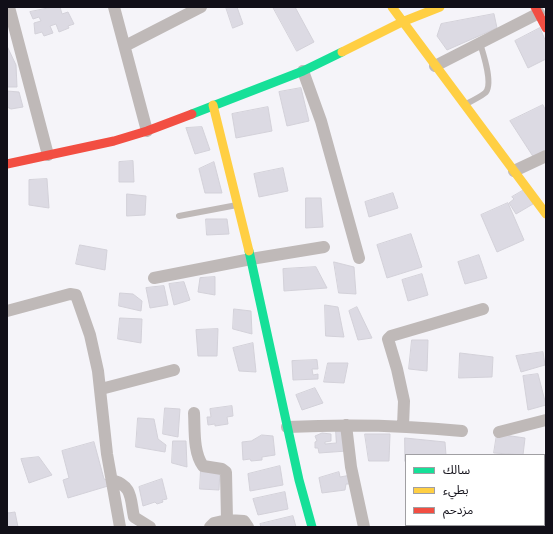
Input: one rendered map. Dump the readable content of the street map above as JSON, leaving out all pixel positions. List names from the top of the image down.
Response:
{
  "legend": ["سالك", "بطيء", "مزدحم"]
}
